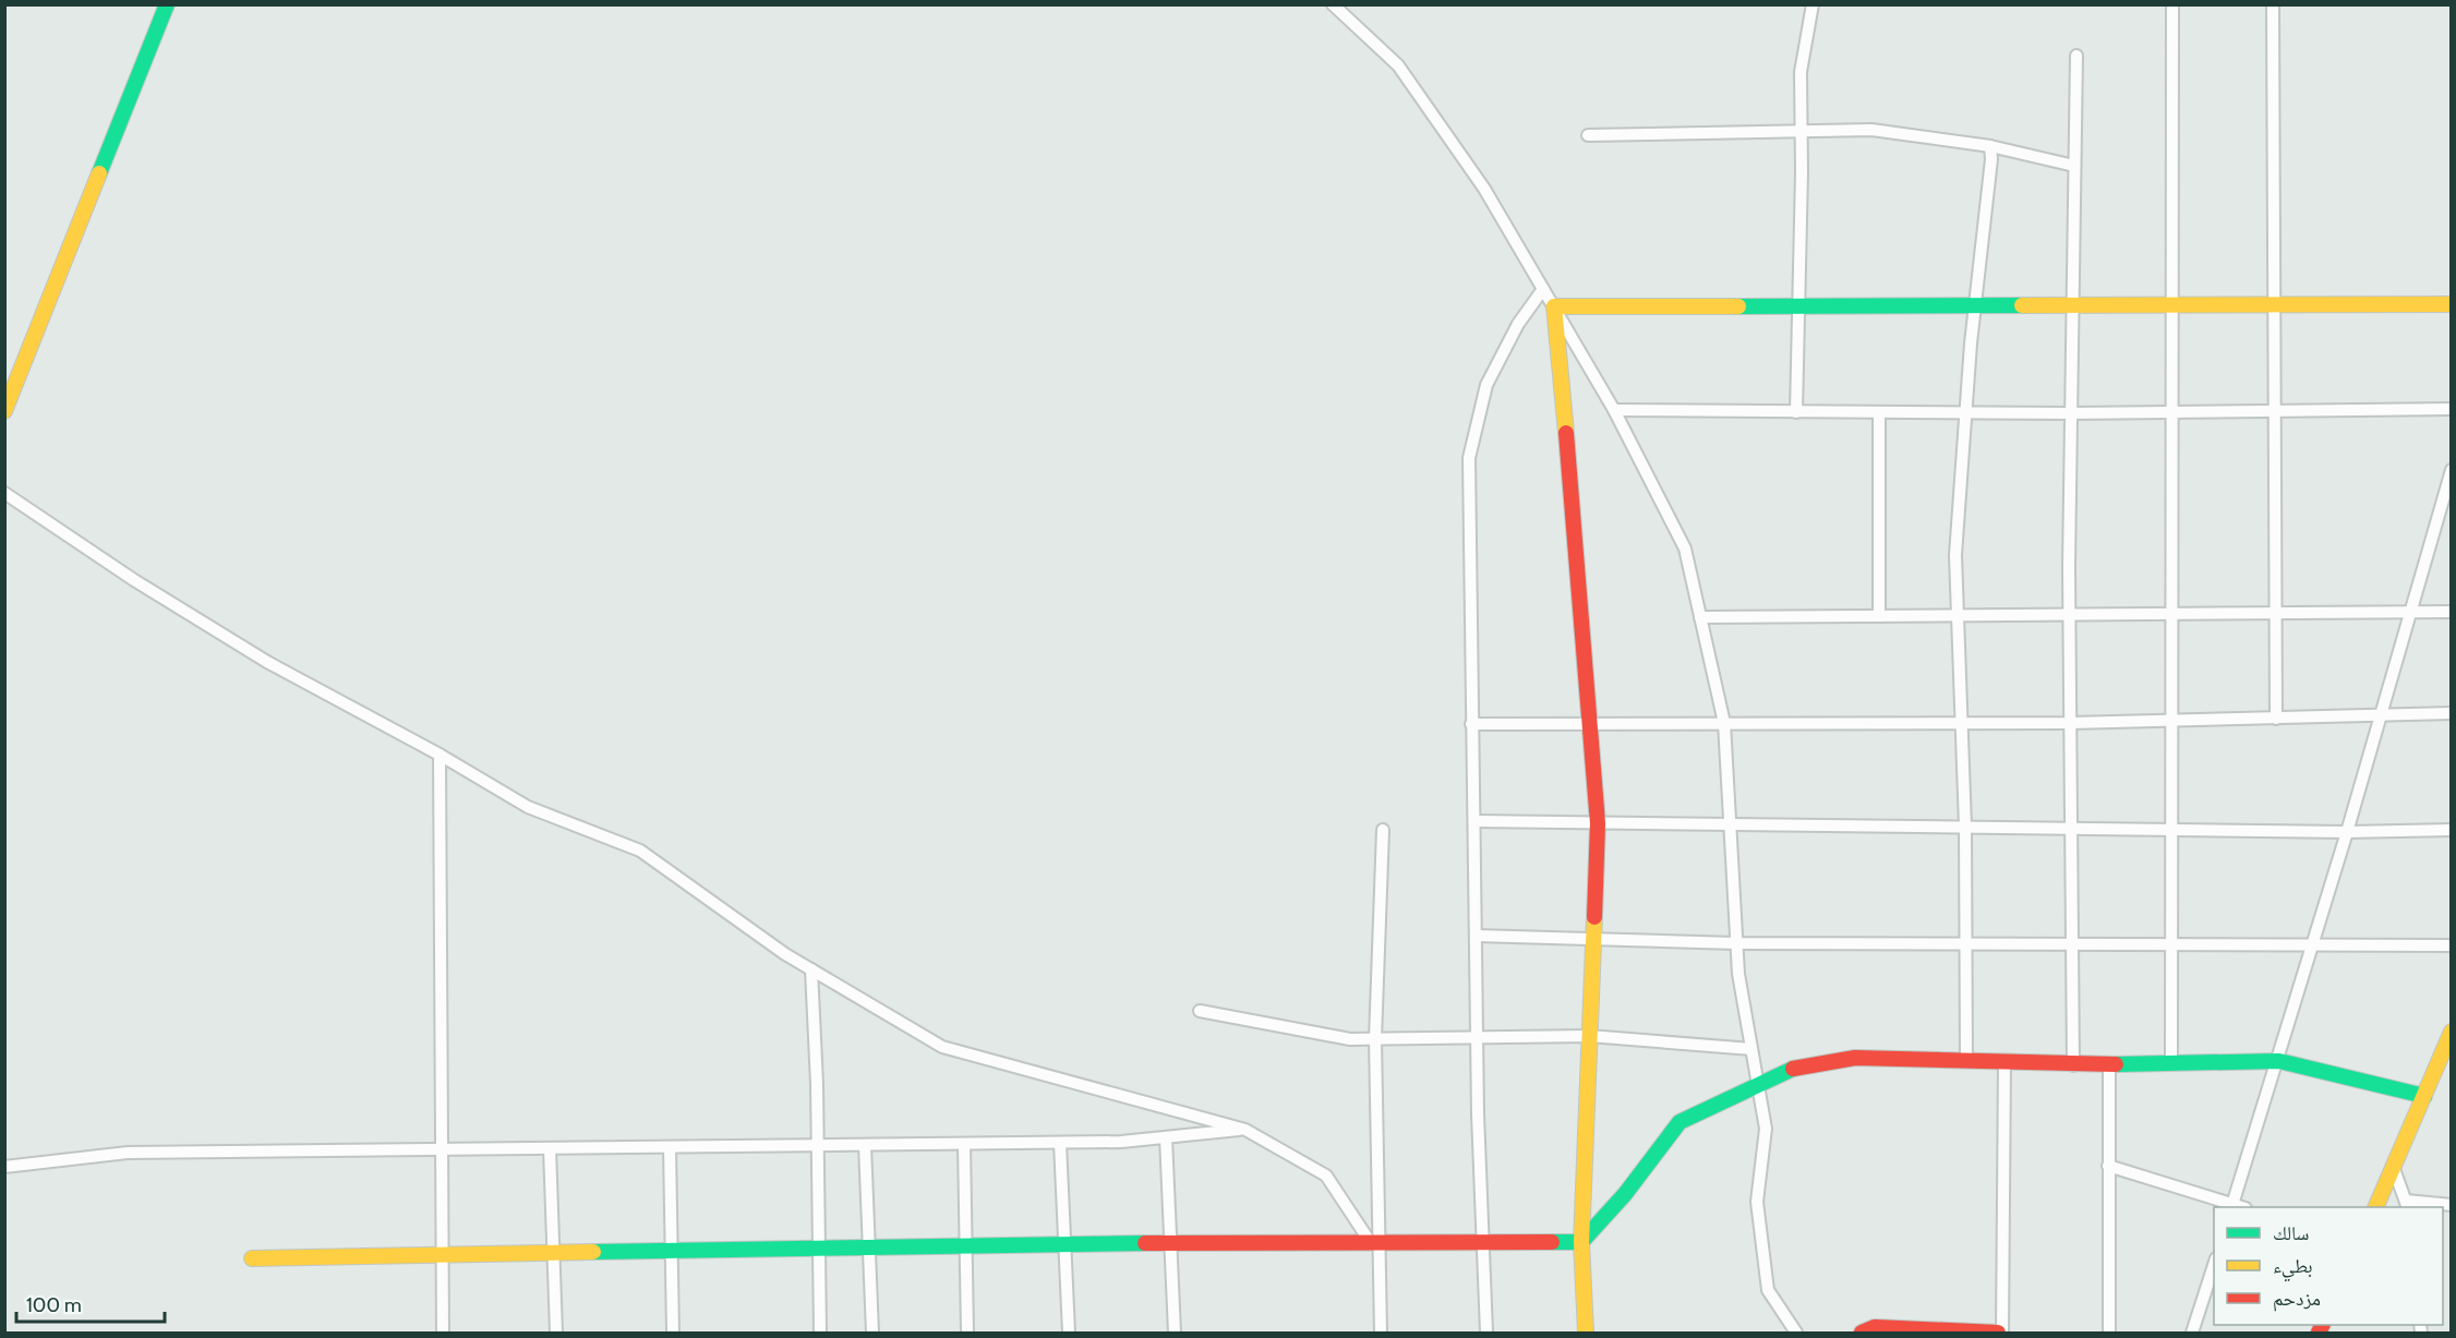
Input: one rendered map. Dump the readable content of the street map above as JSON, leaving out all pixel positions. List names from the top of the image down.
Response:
{
  "legend": ["سالك", "بطيء", "مزدحم"],
  "scale_bar": "100 m"
}
